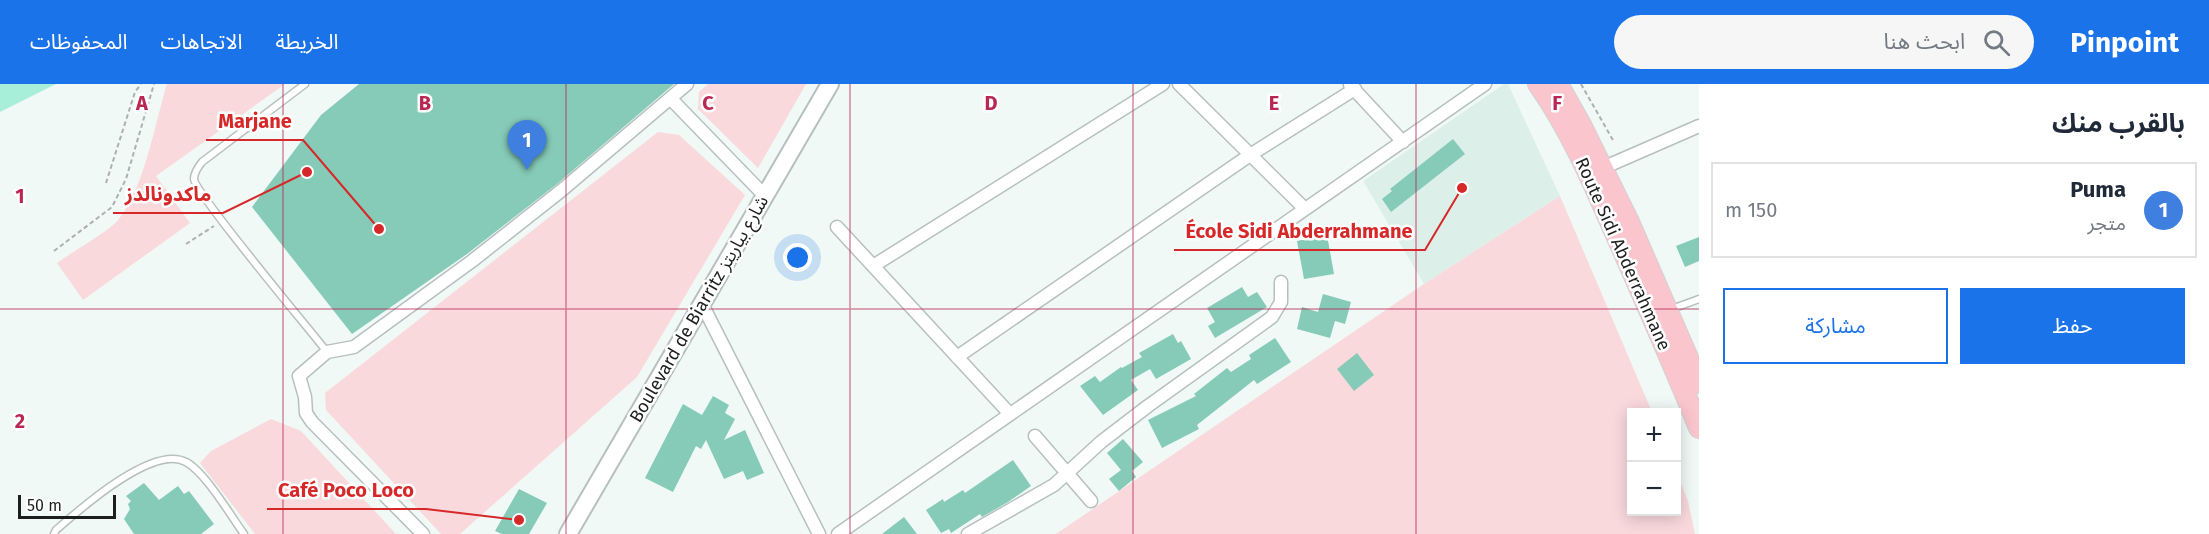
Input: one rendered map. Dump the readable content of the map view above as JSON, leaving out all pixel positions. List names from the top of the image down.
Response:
{
  "streets": {
    "main road": ["Route Sidi Abderrahmane"],
    "street": ["Boulevard de Biarritz شارع بياريتز"]
  },
  "places": [
    "ماكدونالدز",
    "École Sidi Abderrahmane",
    "Marjane",
    "Café Poco Loco"
  ],
  "scale_bar": "50 m",
  "page": {
    "header": "Pinpoint",
    "search": "ابحث هنا",
    "nav": ["الخريطة", "الاتجاهات", "المحفوظات"],
    "heading": "بالقرب منك",
    "pins": "1",
    "list": [
      {
        "mark": "1",
        "name": "Puma",
        "note": "متجر",
        "value": "150 m"
      }
    ],
    "buttons": ["حفظ", "مشاركة"],
    "map_buttons": ["+", "−"],
    "scale": "50 m"
  },
  "grid": {
    "columns": [
      "A",
      "B",
      "C",
      "D",
      "E",
      "F"
    ],
    "rows": ["1", "2"]
  }
}
